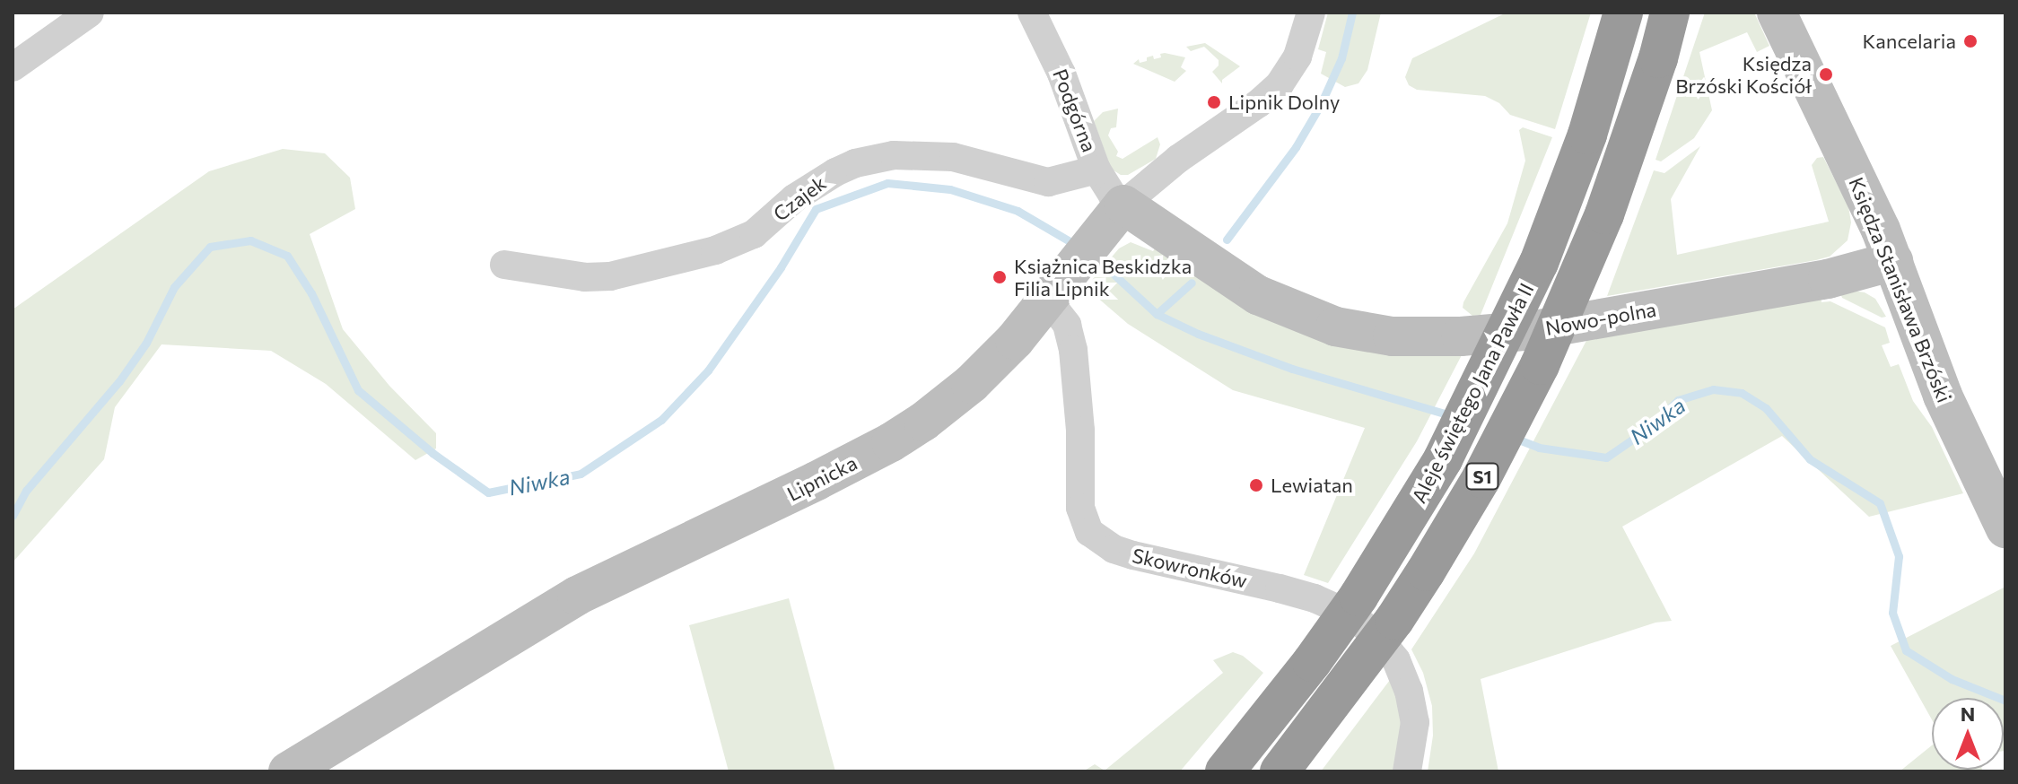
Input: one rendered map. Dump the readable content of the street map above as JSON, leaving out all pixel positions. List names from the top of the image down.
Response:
{
  "streets": {
    "highway": ["Aleje świętego Jana Pawła II", "S1"],
    "street": [
      "Podgórna",
      "Czajek",
      "Księdza Stanisława Brzóski",
      "Nowo-polna",
      "Lipnicka",
      "Skowronków"
    ]
  },
  "crossings": [
    ["Podgórna", "Czajek"],
    ["Podgórna", "Nowo-polna"],
    ["Podgórna", "Lipnicka"],
    ["Księdza Stanisława Brzóski", "Nowo-polna"],
    ["Nowo-polna", "Lipnicka"],
    ["Lipnicka", "Skowronków"]
  ],
  "water": ["Niwka"],
  "places": [
    "Kancelaria",
    "Księdza Brzóski Kościół",
    "Lipnik Dolny",
    "Książnica Beskidzka Filia Lipnik",
    "Lewiatan"
  ],
  "north": "top"
}
